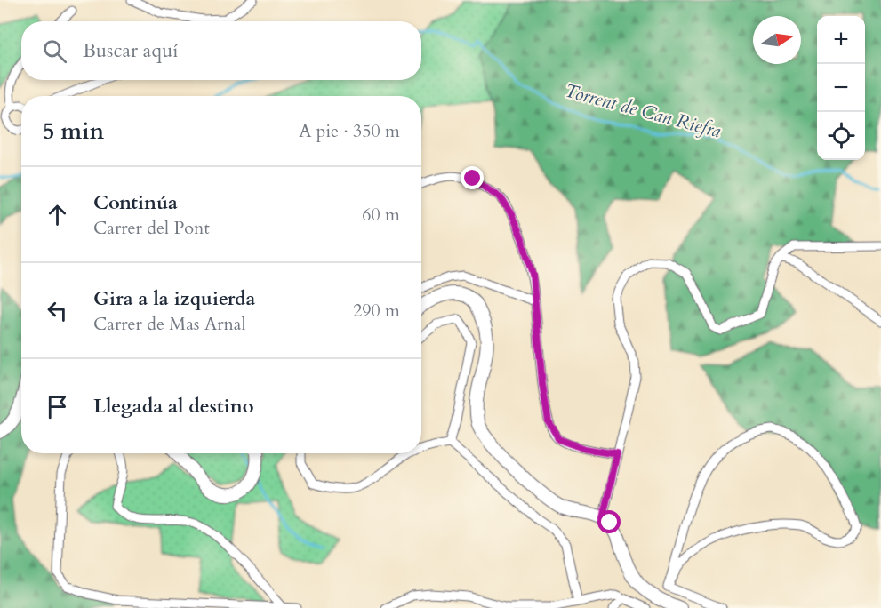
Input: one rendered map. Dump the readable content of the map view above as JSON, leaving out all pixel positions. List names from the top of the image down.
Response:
{
  "water": ["Torrent de Can Riefra"],
  "north": "right",
  "page": {
    "map_buttons": ["+", "−"],
    "search": "Buscar aquí",
    "heading": ["5 min", "A pie · 350 m"],
    "list": [
      ["Continúa", "Carrer del Pont", "60 m"],
      ["Gira a la izquierda", "Carrer de Mas Arnal", "290 m"],
      "Llegada al destino"
    ]
  }
}
